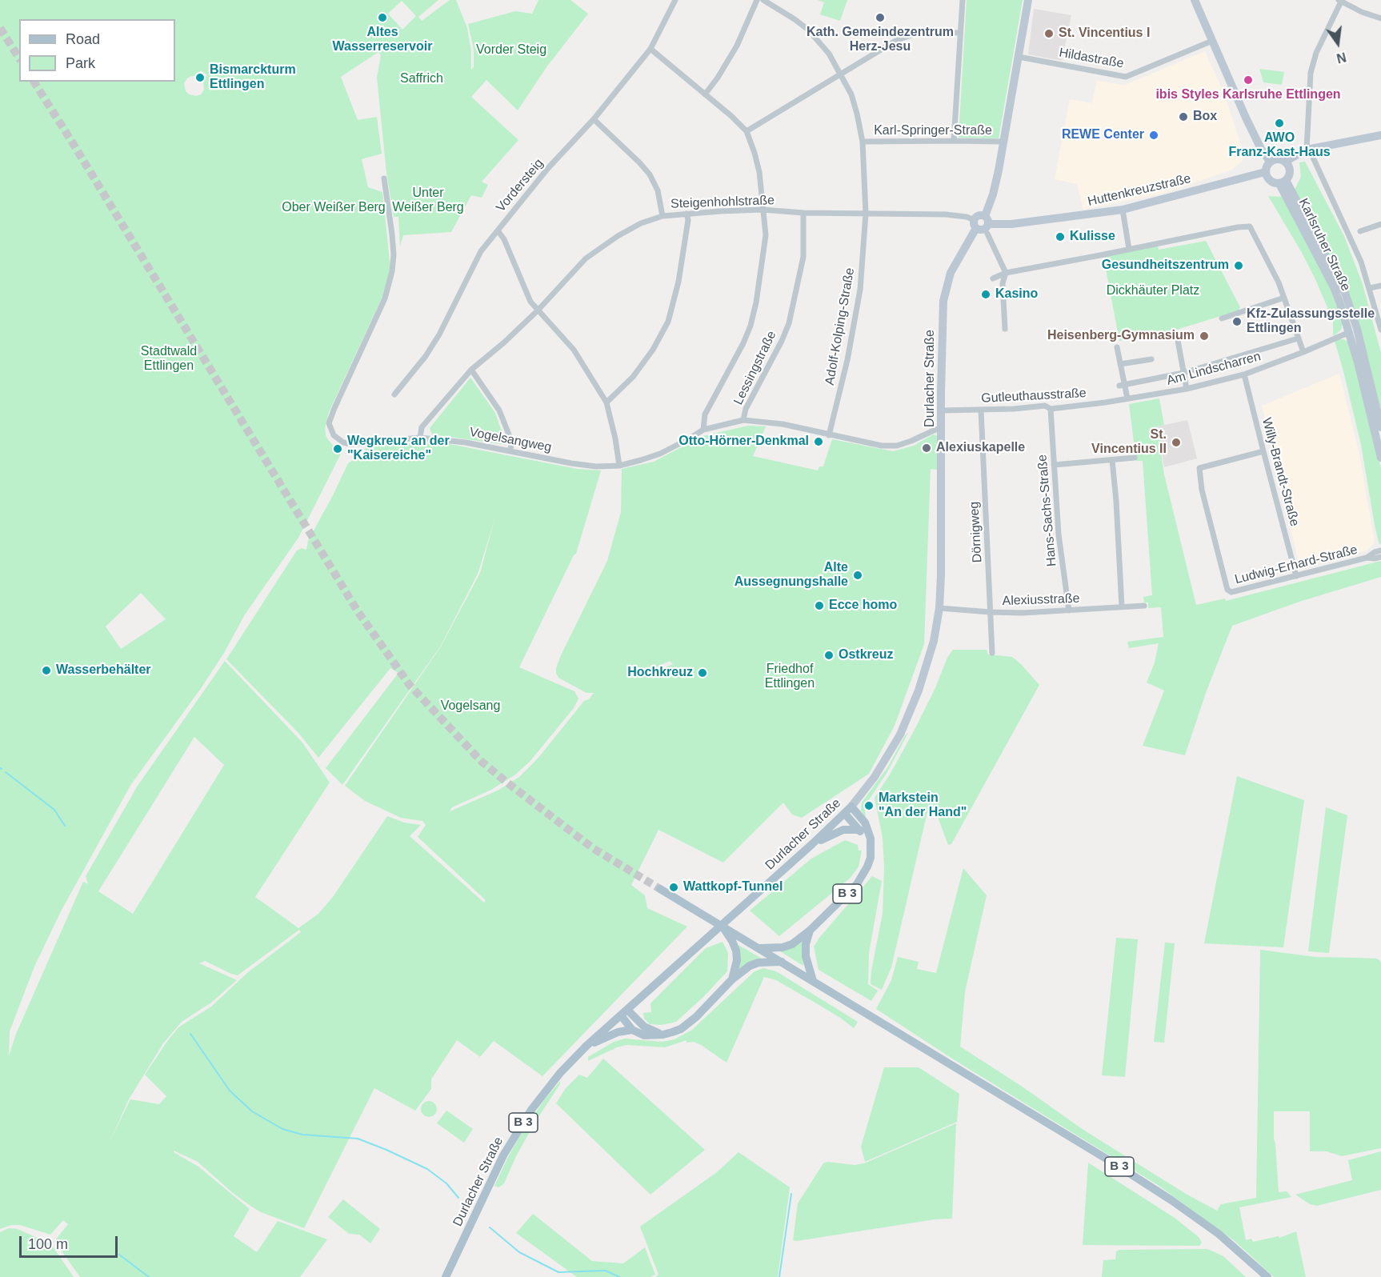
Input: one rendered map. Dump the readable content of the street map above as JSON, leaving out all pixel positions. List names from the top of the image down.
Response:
{
  "streets": {
    "main road": [
      "Huttenkreuzstraße",
      "Karlsruher Straße",
      "Durlacher Straße",
      "B 3"
    ],
    "street": [
      "Hildastraße",
      "Karl-Springer-Straße",
      "Vordersteig",
      "Steigenhohlstraße",
      "Adolf-Kolping-Straße",
      "Lessingstraße",
      "Am Lindscharren",
      "Gutleuthausstraße",
      "Vogelsangweg",
      "Willy-Brandt-Straße",
      "Hans-Sachs-Straße",
      "Dörnigweg",
      "Ludwig-Erhard-Straße",
      "Alexiusstraße"
    ]
  },
  "crossings": [
    ["Karl-Springer-Straße", "Adolf-Kolping-Straße"],
    ["Huttenkreuzstraße", "Karlsruher Straße"],
    ["Steigenhohlstraße", "Adolf-Kolping-Straße"],
    ["Steigenhohlstraße", "Lessingstraße"],
    ["Steigenhohlstraße", "Durlacher Straße"],
    ["Steigenhohlstraße", "Vogelsangweg"],
    ["Karlsruher Straße", "Am Lindscharren"],
    ["Adolf-Kolping-Straße", "Vogelsangweg"],
    ["Lessingstraße", "Vogelsangweg"],
    ["Am Lindscharren", "Gutleuthausstraße"],
    ["Am Lindscharren", "Willy-Brandt-Straße"],
    ["Durlacher Straße", "Gutleuthausstraße"],
    ["Durlacher Straße", "Vogelsangweg"],
    ["Durlacher Straße", "Alexiusstraße"],
    ["Durlacher Straße", "B 3"],
    ["Gutleuthausstraße", "Hans-Sachs-Straße"],
    ["Gutleuthausstraße", "Dörnigweg"],
    ["Willy-Brandt-Straße", "Ludwig-Erhard-Straße"],
    ["Hans-Sachs-Straße", "Alexiusstraße"],
    ["Dörnigweg", "Alexiusstraße"]
  ],
  "parks": [
    "Vorder Steig",
    "Saffrich",
    "Unter Weißer Berg",
    "Ober Weißer Berg",
    "Dickhäuter Platz",
    "Stadtwald Ettlingen",
    "Friedhof Ettlingen",
    "Vogelsang"
  ],
  "places": [
    "Altes Wasserreservoir",
    "Kath. Gemeindezentrum Herz-Jesu",
    "St. Vincentius I",
    "Bismarckturm Ettlingen",
    "ibis Styles Karlsruhe Ettlingen",
    "Box",
    "AWO Franz-Kast-Haus",
    "REWE Center",
    "Kulisse",
    "Gesundheitszentrum",
    "Kasino",
    "Kfz-Zulassungsstelle Ettlingen",
    "Heisenberg-Gymnasium",
    "Otto-Hörner-Denkmal",
    "St. Vincentius II",
    "Alexiuskapelle",
    "Wegkreuz an der \"Kaisereiche\"",
    "Alte Aussegnungshalle",
    "Ecce homo",
    "Ostkreuz",
    "Wasserbehälter",
    "Hochkreuz",
    "Markstein \"An der Hand\"",
    "Wattkopf-Tunnel"
  ],
  "legend": ["Road", "Park"],
  "scale_bar": "100 m",
  "north": "bottom"
}
